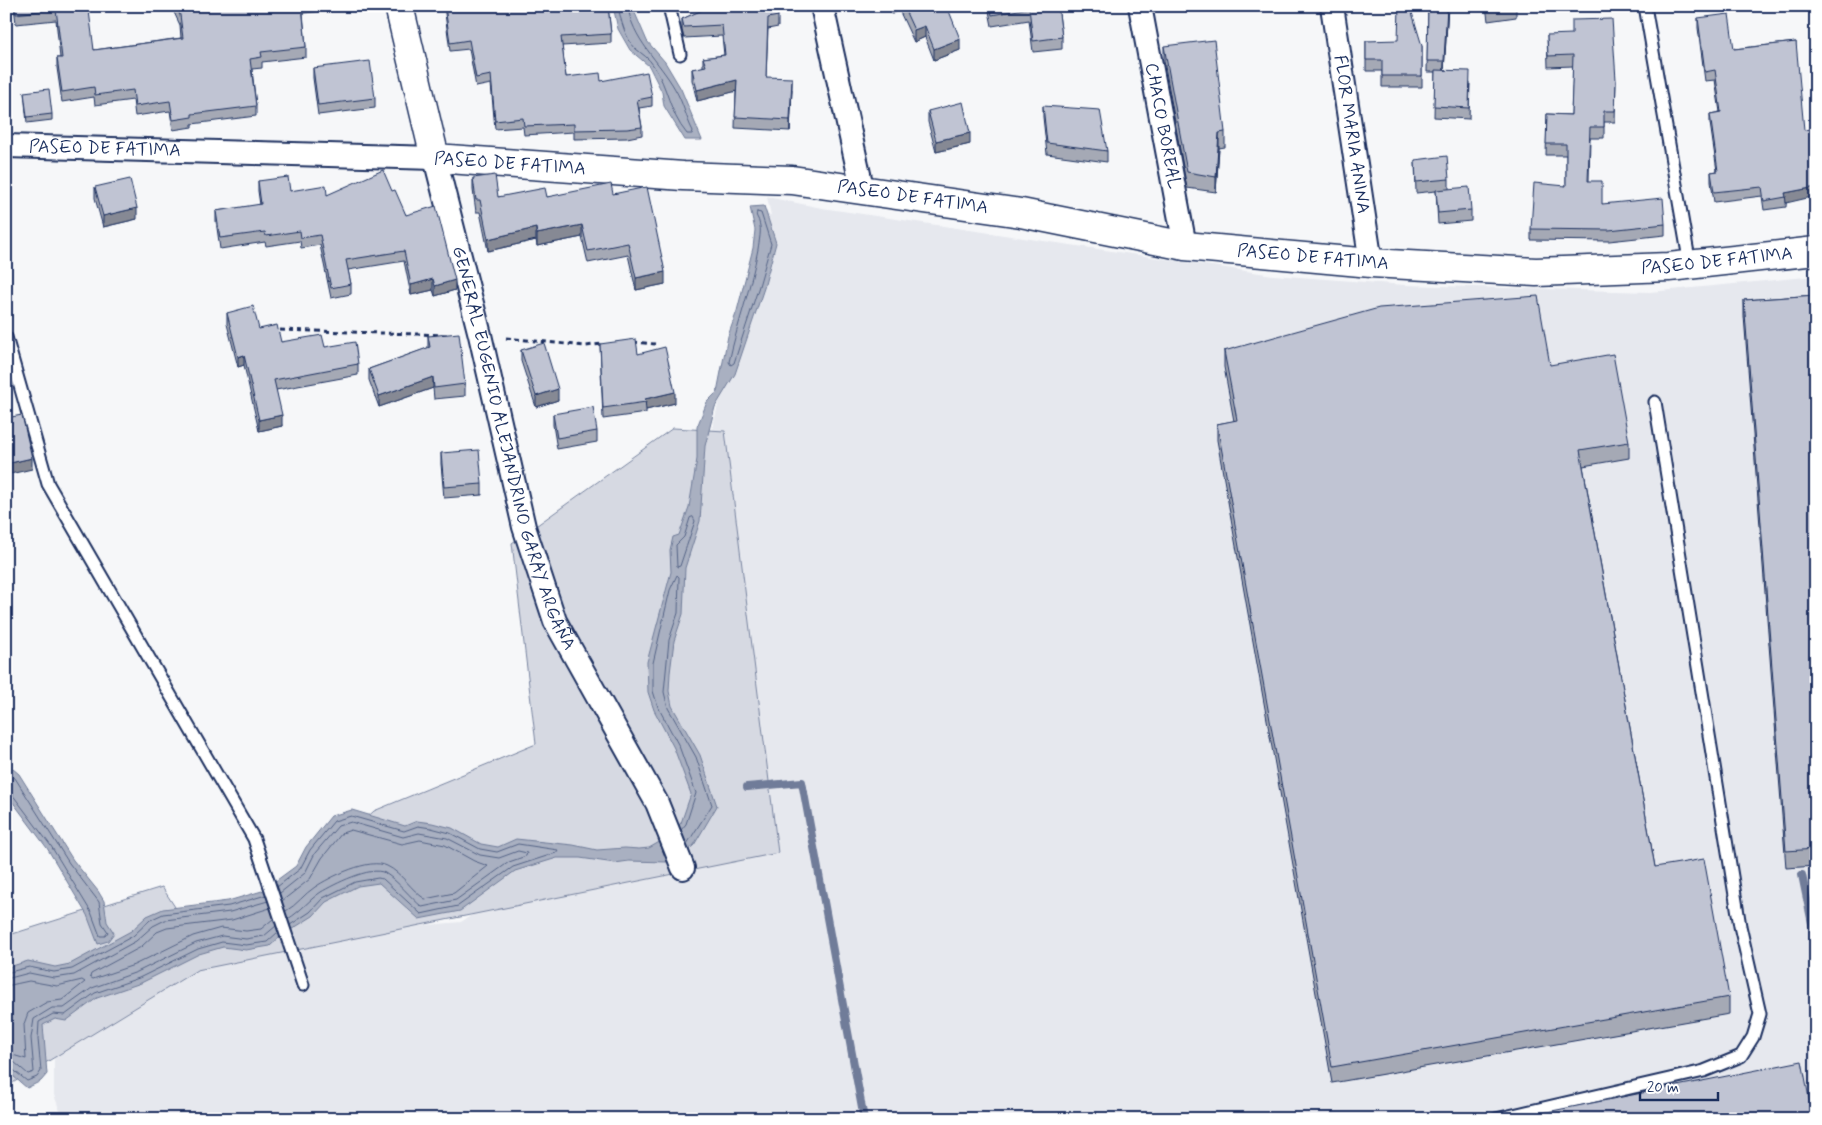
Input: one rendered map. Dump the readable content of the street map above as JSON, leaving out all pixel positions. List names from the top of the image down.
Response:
{
  "streets": {
    "street": [
      "CHACO BOREAL",
      "FLOR MARIA ANINA",
      "PASEO DE FATIMA",
      "GENERAL EUGENIO ALEJANDRINO GARAY ARGAÑA"
    ]
  },
  "crossings": [
    ["CHACO BOREAL", "PASEO DE FATIMA"],
    ["FLOR MARIA ANINA", "PASEO DE FATIMA"],
    ["PASEO DE FATIMA", "GENERAL EUGENIO ALEJANDRINO GARAY ARGAÑA"]
  ],
  "scale_bar": "20 m"
}
